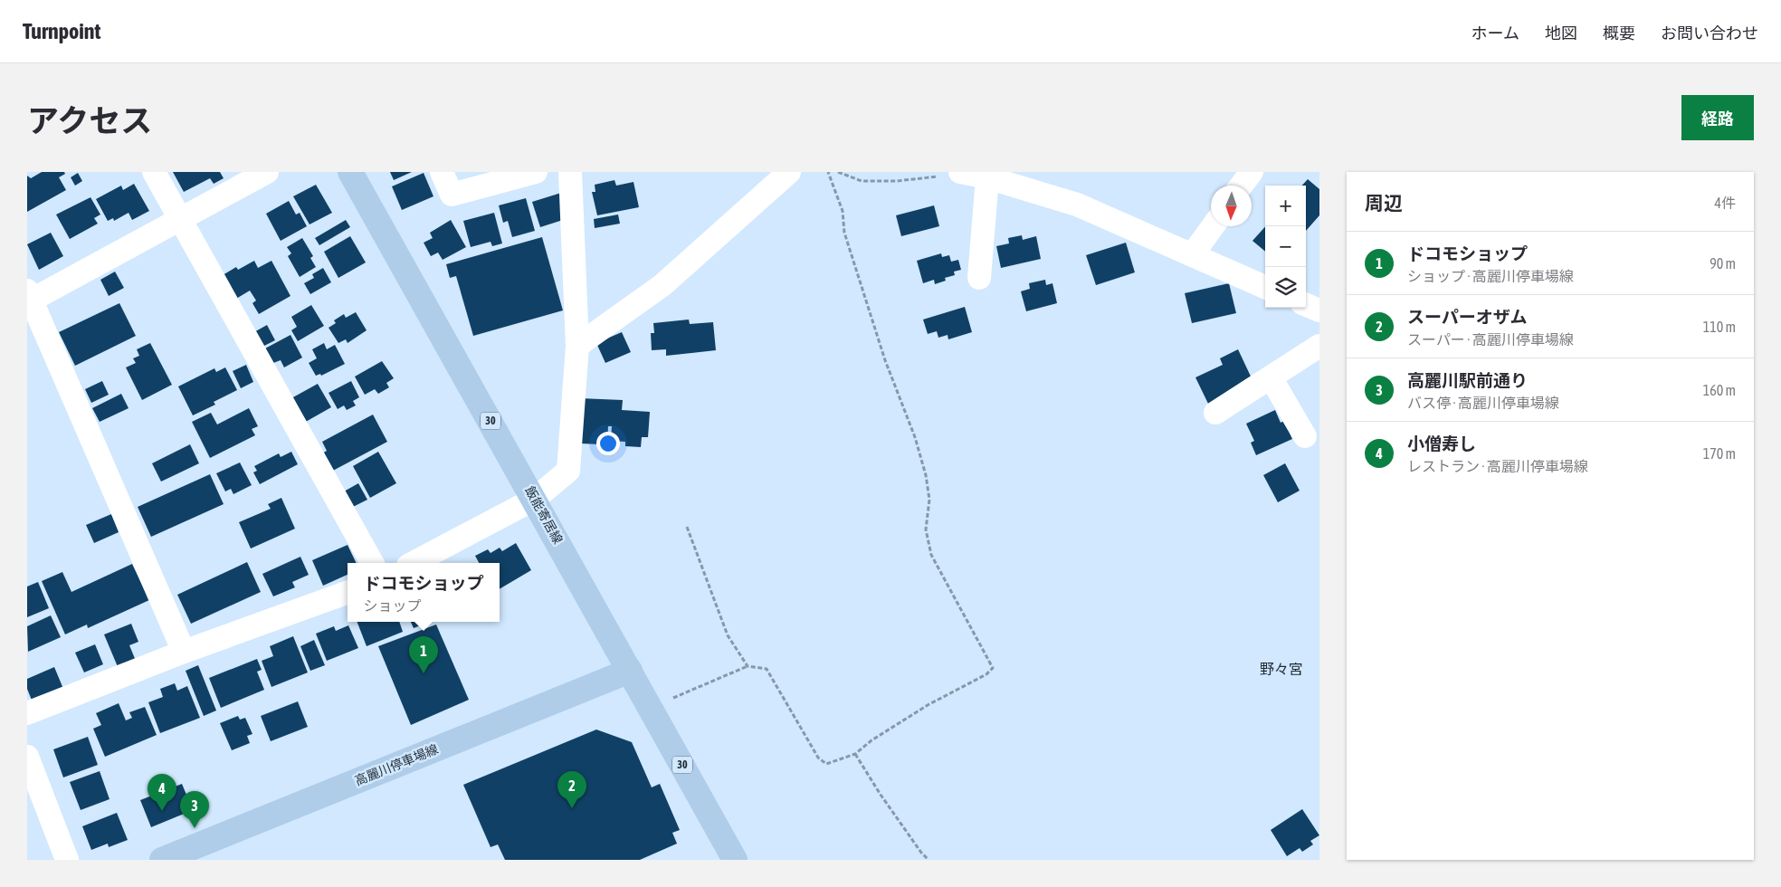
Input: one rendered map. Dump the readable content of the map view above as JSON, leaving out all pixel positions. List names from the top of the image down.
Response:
{
  "streets": {
    "main road": ["30", "飯能寄居線", "高麗川停車場線"]
  },
  "crossings": [
    ["飯能寄居線", "高麗川停車場線"]
  ],
  "districts": ["野々宮"],
  "north": "bottom",
  "page": {
    "header": "Turnpoint",
    "nav": [
      "ホーム",
      "地図",
      "概要",
      "お問い合わせ"
    ],
    "title": "アクセス",
    "buttons": "経路",
    "heading": ["周辺", "4件"],
    "map_buttons": ["+", "−"],
    "list": [
      {
        "mark": "1",
        "name": "ドコモショップ",
        "note": "ショップ · 高麗川停車場線",
        "value": "90 m"
      },
      {
        "mark": "2",
        "name": "スーパーオザム",
        "note": "スーパー · 高麗川停車場線",
        "value": "110 m"
      },
      {
        "mark": "3",
        "name": "高麗川駅前通り",
        "note": "バス停 · 高麗川停車場線",
        "value": "160 m"
      },
      {
        "mark": "4",
        "name": "小僧寿し",
        "note": "レストラン · 高麗川停車場線",
        "value": "170 m"
      }
    ],
    "popup": ["ドコモショップ", "ショップ"],
    "pins": [
      "1",
      "2",
      "4",
      "3"
    ]
  }
}
